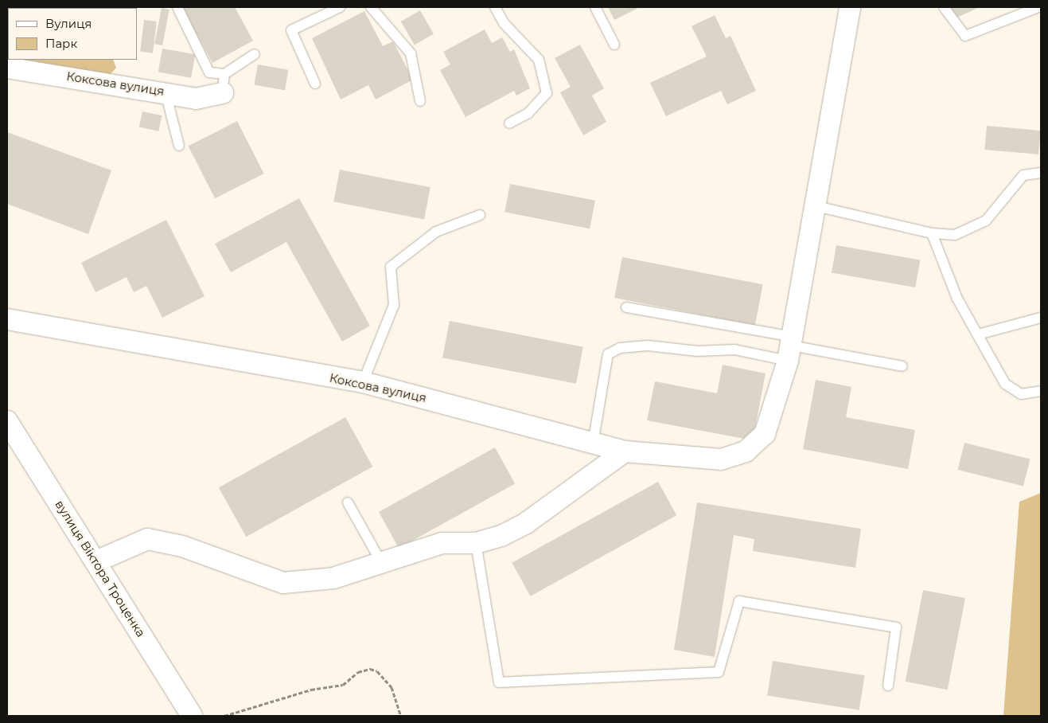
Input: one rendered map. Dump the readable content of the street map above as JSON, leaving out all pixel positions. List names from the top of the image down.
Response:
{
  "streets": {
    "street": ["Коксова вулиця", "вулиця Віктора Троценка"]
  },
  "legend": ["Вулиця", "Парк"]
}
